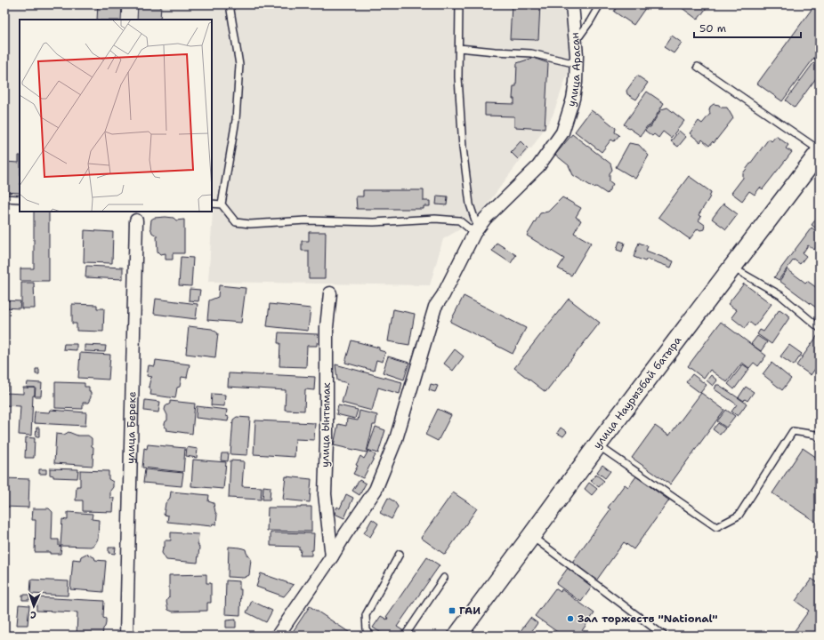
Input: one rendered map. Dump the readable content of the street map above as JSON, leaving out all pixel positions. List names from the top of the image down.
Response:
{
  "streets": {
    "main road": ["улица Наурызбай батыра"],
    "street": ["улица Арасан", "улица Ынтымак", "улица Береке"]
  },
  "crossings": [
    ["улица Арасан", "улица Ынтымак"]
  ],
  "places": {
    "transit": ["ГАИ"],
    "other": ["Зал торжеств \"National\""]
  },
  "scale_bar": "50 m",
  "north": "bottom"
}
